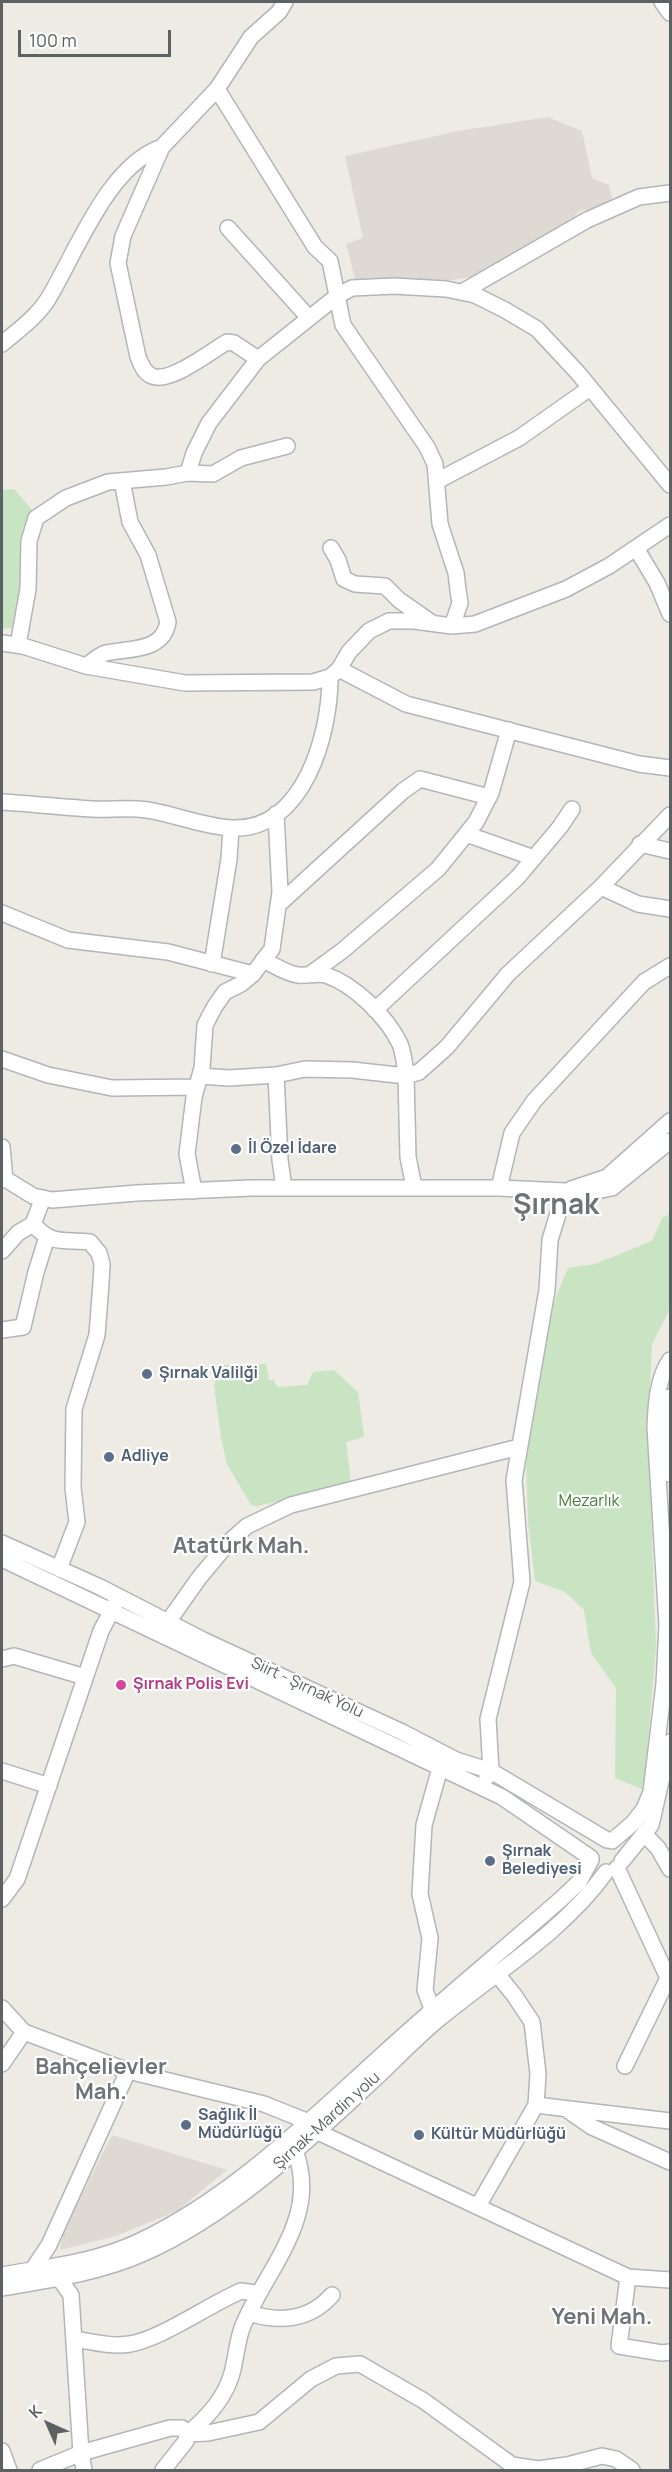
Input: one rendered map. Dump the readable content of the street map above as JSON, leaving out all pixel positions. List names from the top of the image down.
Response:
{
  "streets": {
    "street": ["Siirt - Şırnak Yolu", "Şırnak-Mardin yolu"]
  },
  "crossings": [
    ["Siirt - Şırnak Yolu", "Şırnak-Mardin yolu"]
  ],
  "districts": [
    "Şırnak",
    "Atatürk Mah.",
    "Bahçelievler Mah.",
    "Yeni Mah."
  ],
  "parks": ["Mezarlık"],
  "places": [
    "İl Özel İdare",
    "Şırnak Valilği",
    "Adliye",
    "Şırnak Polis Evi",
    "Şırnak Belediyesi",
    "Sağlık İl Müdürlüğü",
    "Kültür Müdürlüğü"
  ],
  "scale_bar": "100 m",
  "north": "top left"
}
